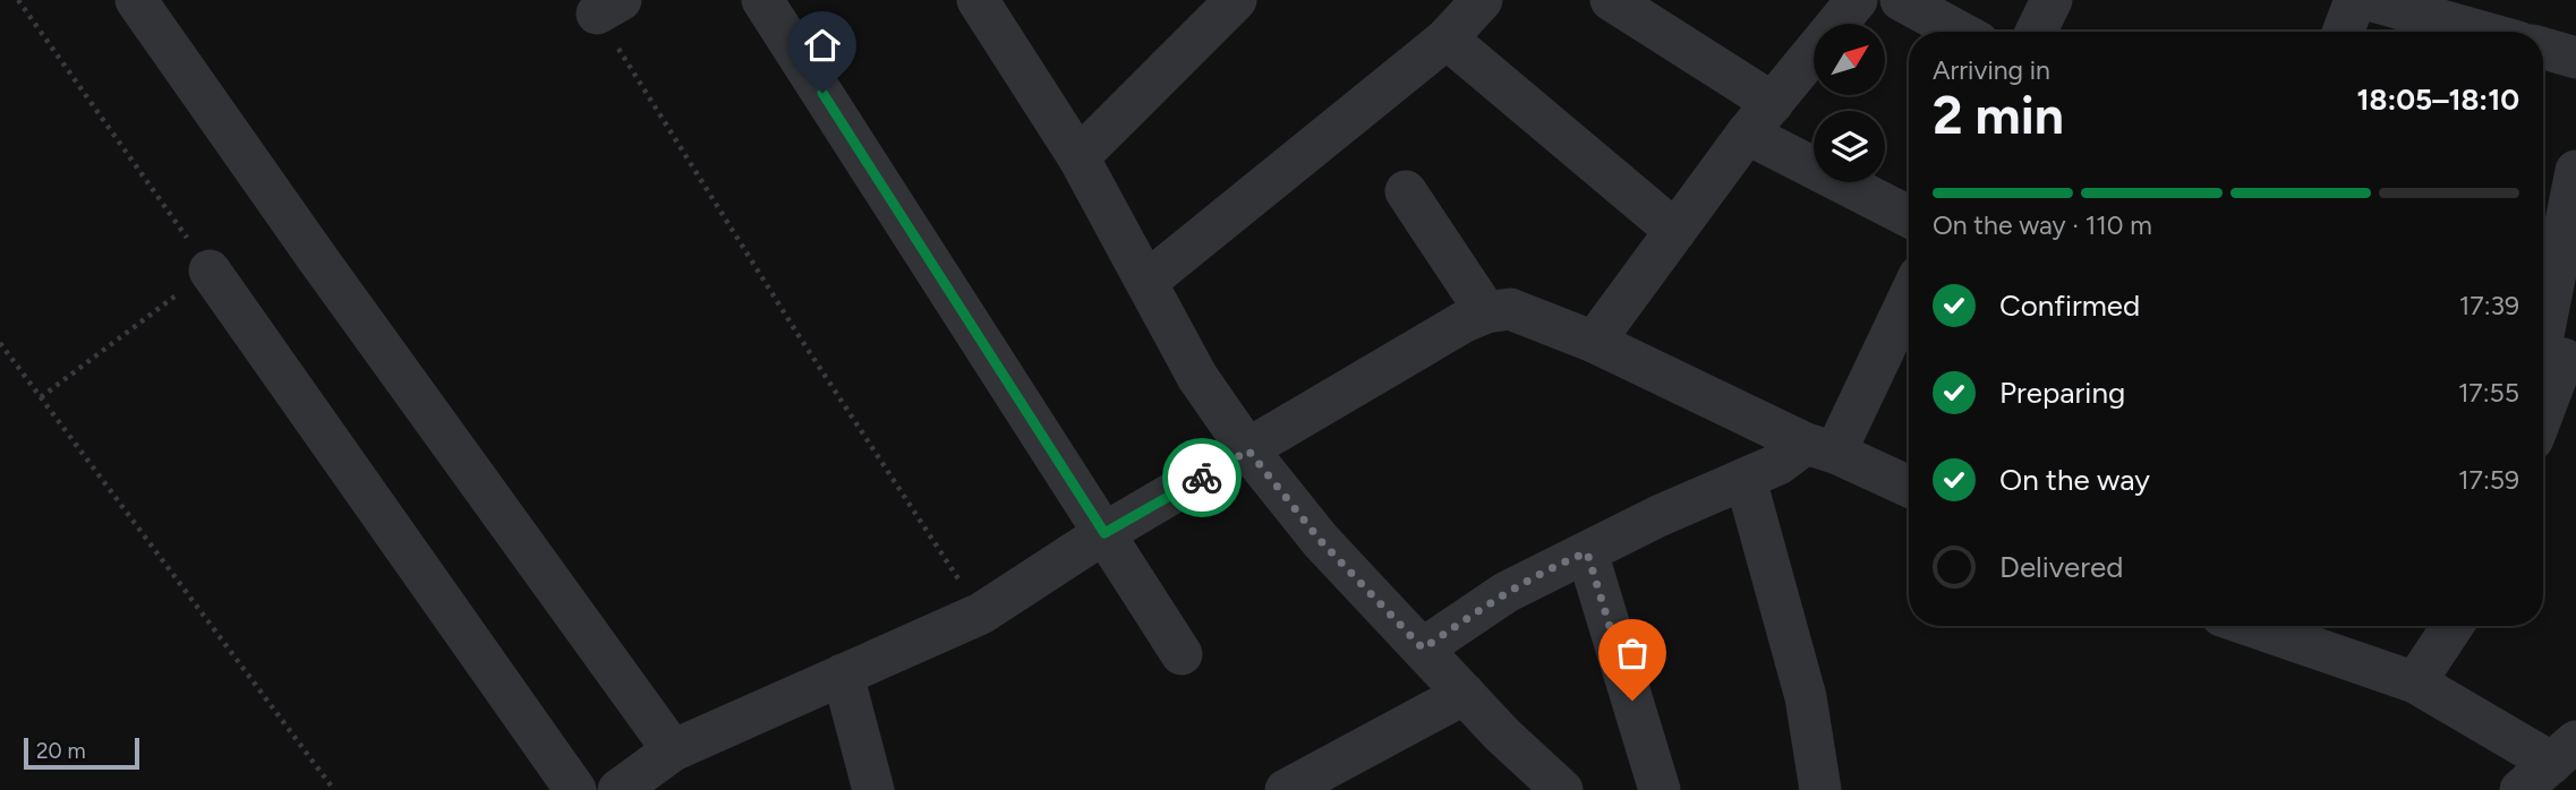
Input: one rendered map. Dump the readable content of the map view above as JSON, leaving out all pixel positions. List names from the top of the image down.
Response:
{
  "scale_bar": "20 m",
  "north": "top right",
  "page": {
    "heading": ["2 min", "Arriving in", "18:05–18:10"],
    "bar": "On the way · 110 m",
    "list": [
      ["Confirmed", "17:39"],
      ["Preparing", "17:55"],
      ["On the way", "17:59"],
      "Delivered"
    ],
    "scale": "20 m"
  }
}
